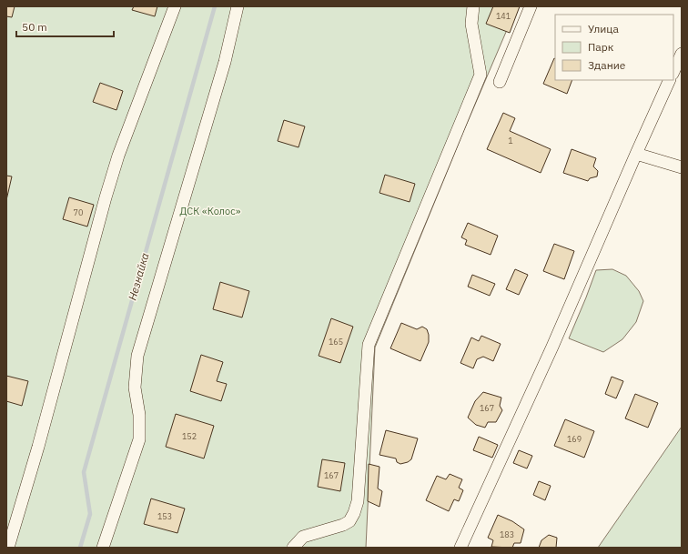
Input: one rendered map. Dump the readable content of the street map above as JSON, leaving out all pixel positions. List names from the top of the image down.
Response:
{
  "water": ["Незнайка"],
  "parks": ["ДСК «Колос»"],
  "house_numbers": [
    "141",
    "1",
    "70",
    "165",
    "167",
    "152",
    "169",
    "167",
    "153",
    "183"
  ],
  "legend": ["Улица", "Парк", "Здание"],
  "scale_bar": "50 m"
}
